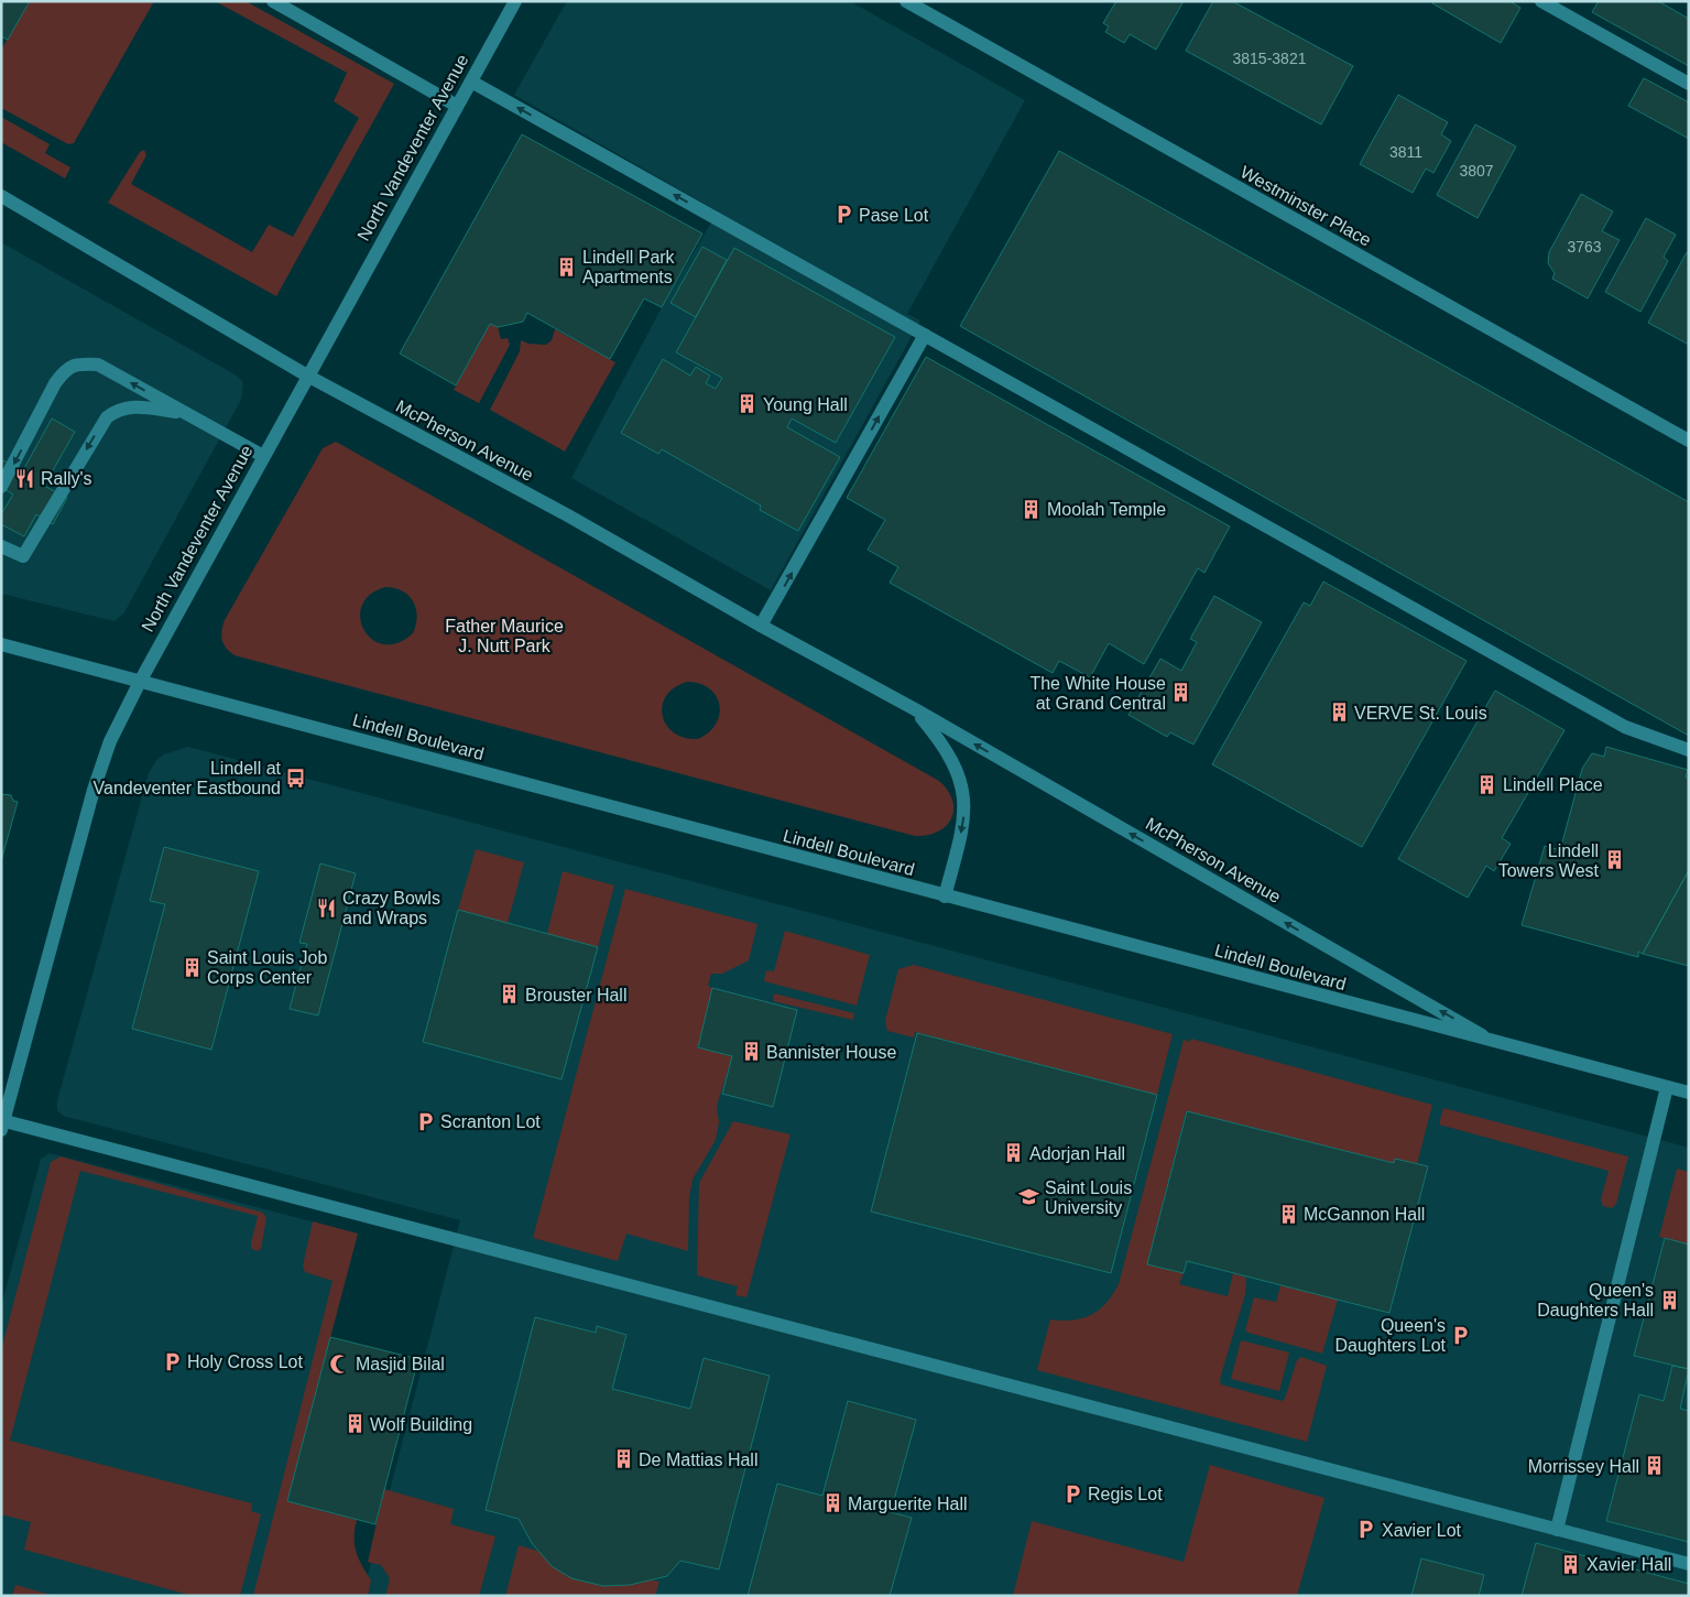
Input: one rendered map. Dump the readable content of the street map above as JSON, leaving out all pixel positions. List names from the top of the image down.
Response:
{
  "streets": {
    "main road": [
      "North Vandeventer Avenue",
      "Westminster Place",
      "McPherson Avenue",
      "Lindell Boulevard"
    ]
  },
  "crossings": [
    ["North Vandeventer Avenue", "McPherson Avenue"],
    ["North Vandeventer Avenue", "Lindell Boulevard"],
    ["McPherson Avenue", "Lindell Boulevard"]
  ],
  "parks": ["Father Maurice J. Nutt Park"],
  "places": {
    "parking": [
      "Pase Lot",
      "Scranton Lot",
      "Queen's Daughters Lot",
      "Holy Cross Lot",
      "Regis Lot",
      "Xavier Lot"
    ],
    "building": [
      "Lindell Park Apartments",
      "Young Hall",
      "Moolah Temple",
      "The White House at Grand Central",
      "VERVE St. Louis",
      "Lindell Place",
      "Lindell Towers West",
      "Saint Louis Job Corps Center",
      "Brouster Hall",
      "Bannister House",
      "Adorjan Hall",
      "McGannon Hall",
      "Queen's Daughters Hall",
      "Wolf Building",
      "De Mattias Hall",
      "Morrissey Hall",
      "Marguerite Hall",
      "Xavier Hall"
    ],
    "restaurant": ["Rally's", "Crazy Bowls and Wraps"],
    "bus stop": ["Lindell at Vandeventer Eastbound"],
    "school or university": ["Saint Louis University"],
    "mosque": ["Masjid Bilal"]
  },
  "house_numbers": [
    "3815-3821",
    "3811",
    "3807",
    "3763"
  ]
}
